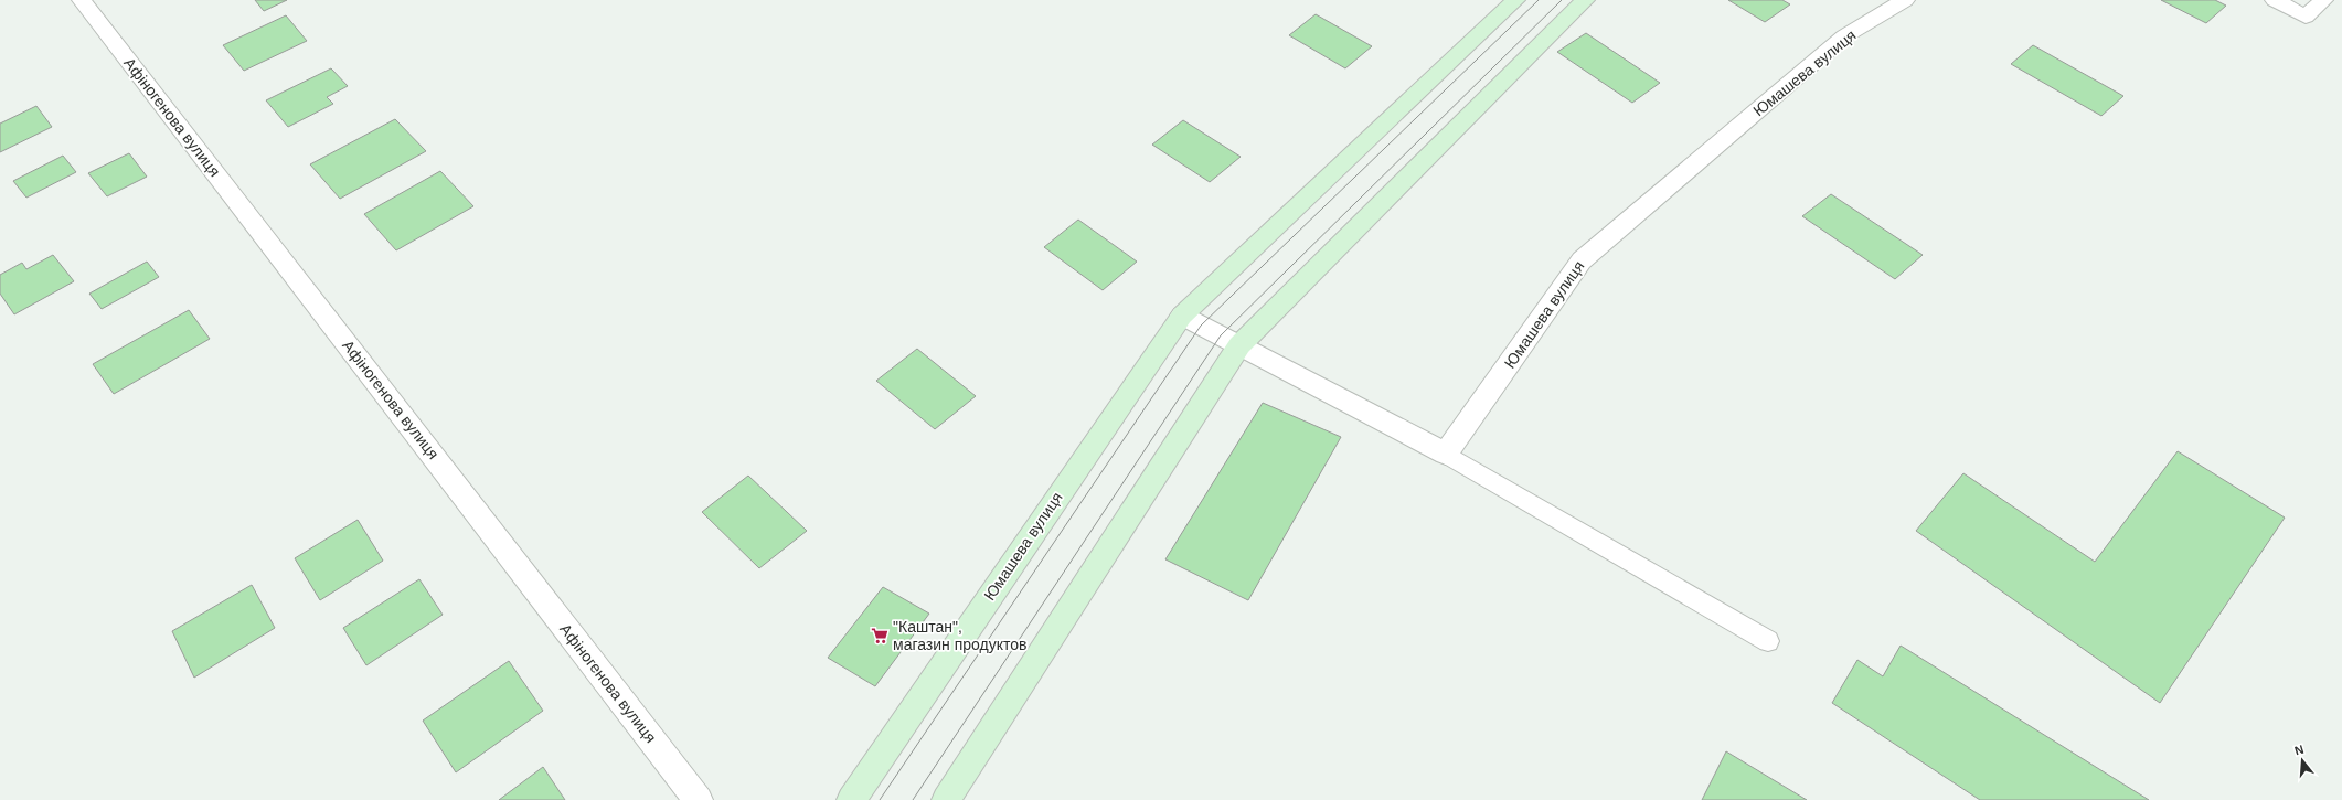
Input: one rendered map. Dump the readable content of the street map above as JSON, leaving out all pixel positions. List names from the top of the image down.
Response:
{
  "streets": {
    "main road": ["Юмашева вулиця"],
    "street": ["Афіногенова вулиця"]
  },
  "places": {
    "supermarket": ["\"Каштан\", магазин продуктов"]
  },
  "north": "top"
}
